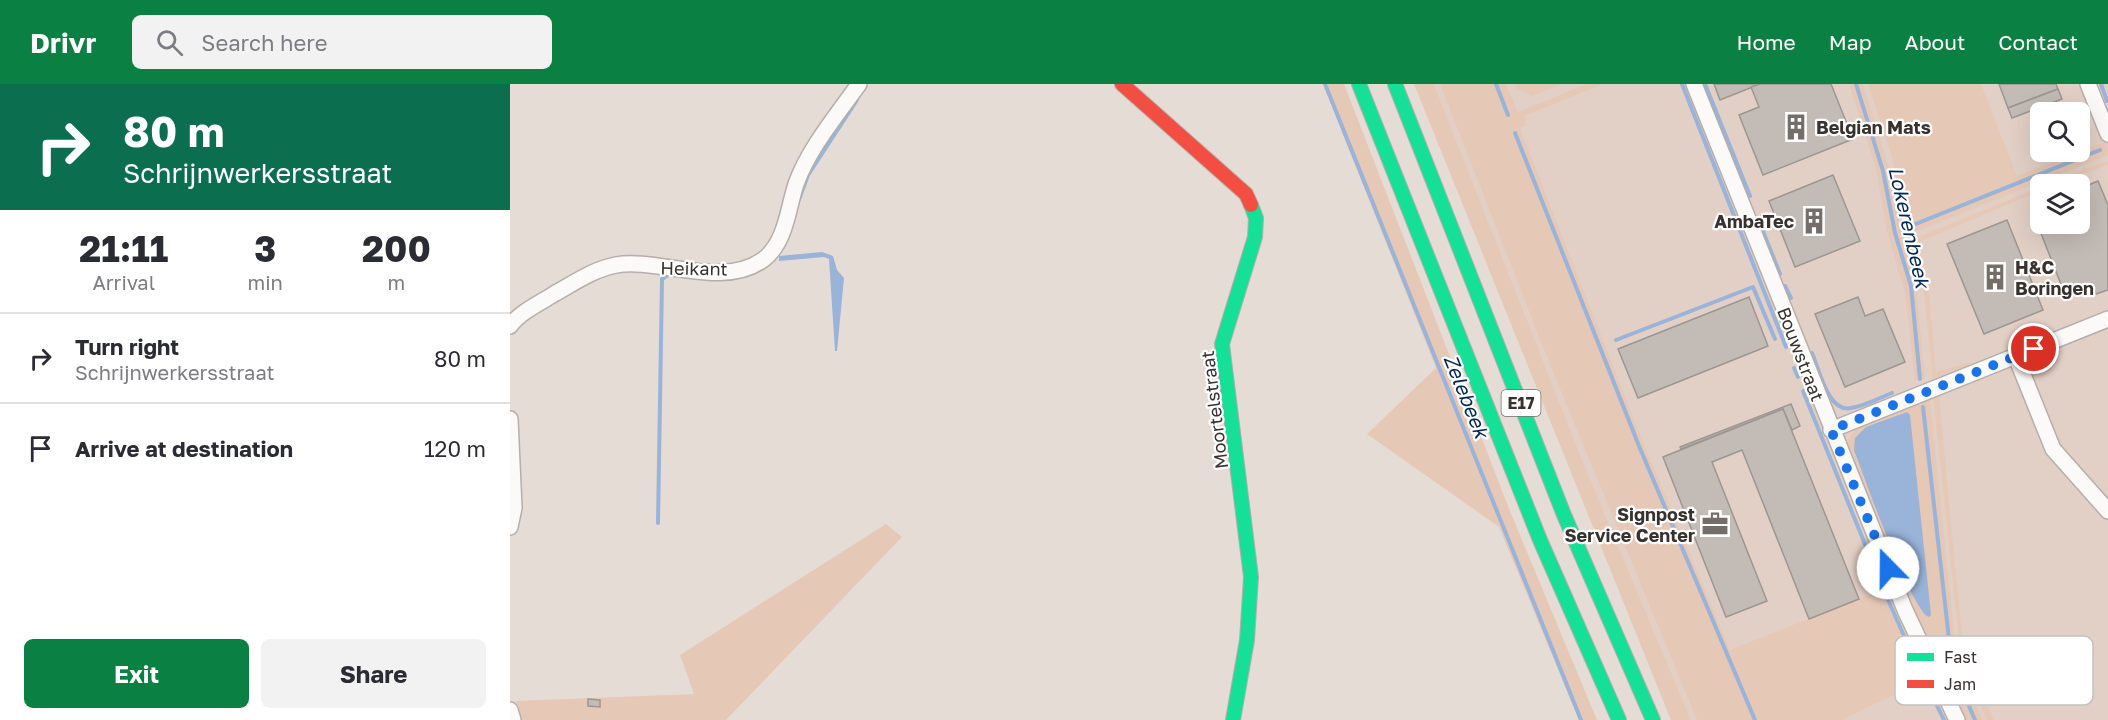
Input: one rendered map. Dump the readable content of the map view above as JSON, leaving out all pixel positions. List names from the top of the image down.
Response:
{
  "streets": {
    "main road": ["E17", "Moortelstraat"],
    "street": ["Heikant", "Bouwstraat"]
  },
  "water": ["Lokerenbeek", "Zelebeek"],
  "places": {
    "building": ["Belgian Mats", "AmbaTec", "H&C Boringen"],
    "office": ["Signpost Service Center"]
  },
  "legend": ["Fast", "Jam"],
  "page": {
    "header": "Drivr",
    "search": "Search here",
    "nav": [
      "Home",
      "Map",
      "About",
      "Contact"
    ],
    "turn": ["80 m", "Schrijnwerkersstraat"],
    "eta": [
      "21:11",
      "Arrival",
      "3",
      "min",
      "200",
      "m"
    ],
    "list": [
      {
        "name": "Turn right",
        "note": "Schrijnwerkersstraat",
        "value": "80 m"
      },
      {
        "name": "Arrive at destination",
        "value": "120 m"
      }
    ],
    "buttons": ["Exit", "Share"]
  }
}
